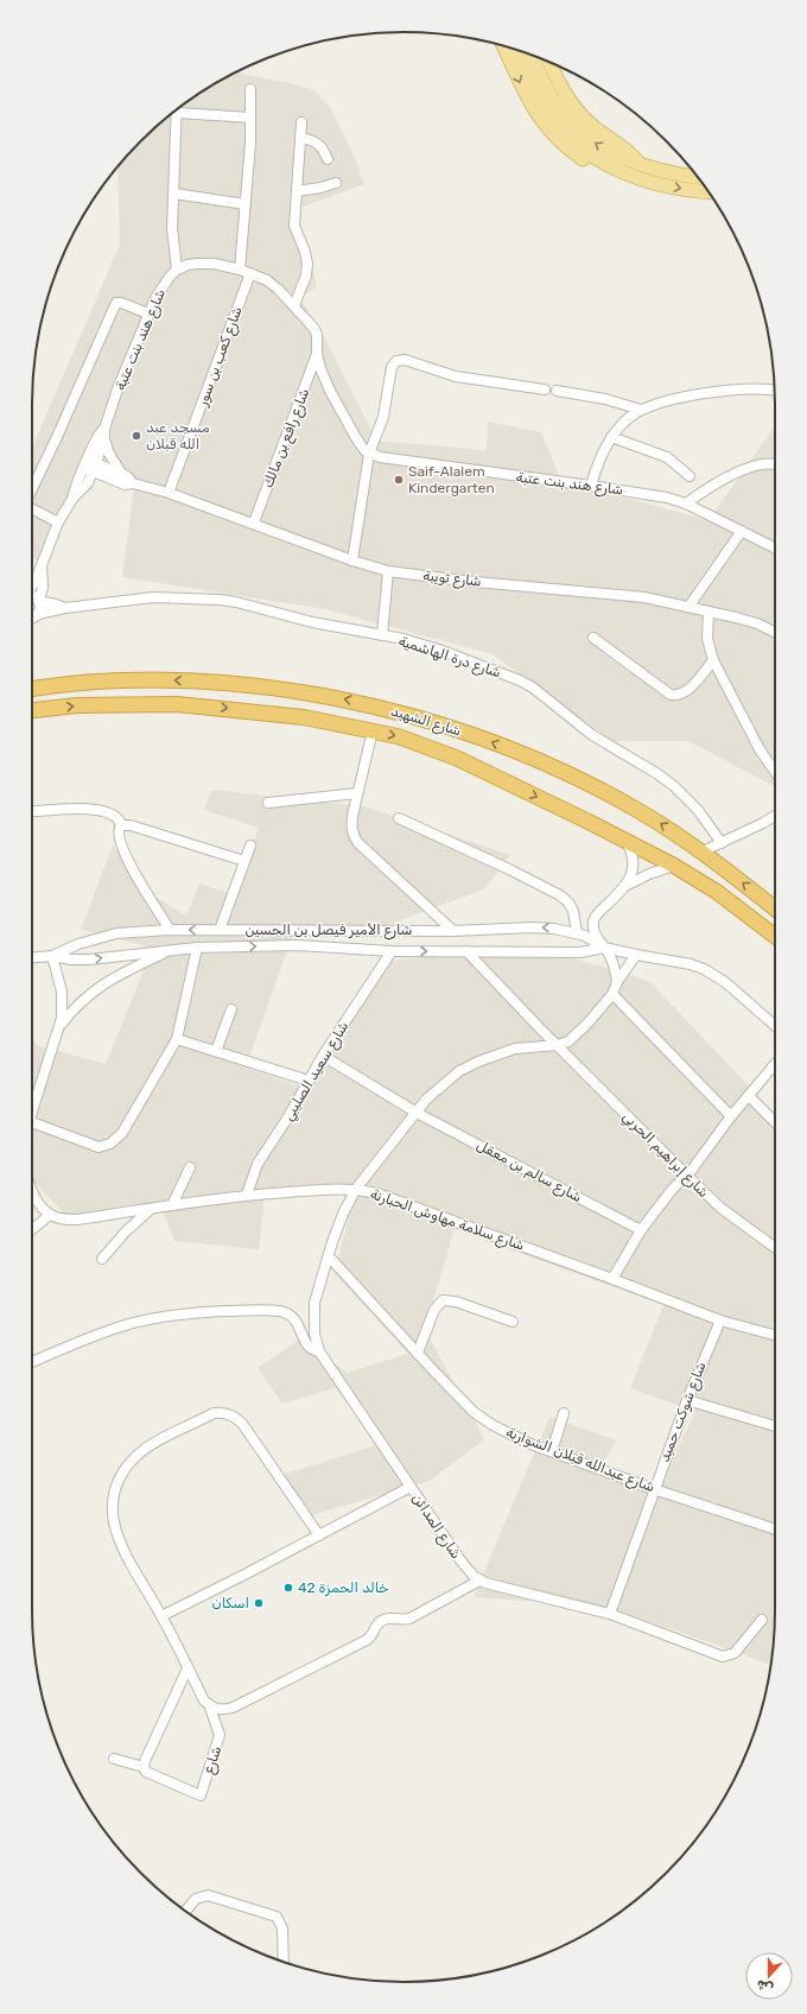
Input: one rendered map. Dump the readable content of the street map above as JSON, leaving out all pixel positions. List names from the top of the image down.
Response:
{
  "streets": {
    "highway": ["شارع الشهيد"],
    "street": [
      "شارع هند بنت عتبة",
      "شارع كعب بن سور",
      "شارع رافع بن مالك",
      "شارع ثويبة",
      "شارع درة الهاشمية",
      "شارع الأمير فيصل بن الحسين",
      "شارع سعيد الصليبي",
      "شارع إبراهيم الحربي",
      "شارع سالم بن معقل",
      "شارع سلامة مهاوش الحبارنة",
      "شارع شوكت حميد",
      "شارع عبدالله قبلان الشواربة",
      "شارع المدائن",
      "شارع"
    ]
  },
  "crossings": [
    ["شارع هند بنت عتبة", "شارع ثويبة"],
    ["شارع هند بنت عتبة", "شارع درة الهاشمية"],
    ["شارع كعب بن سور", "شارع ثويبة"],
    ["شارع رافع بن مالك", "شارع ثويبة"],
    ["شارع الأمير فيصل بن الحسين", "شارع سعيد الصليبي"],
    ["شارع الأمير فيصل بن الحسين", "شارع إبراهيم الحربي"],
    ["شارع سعيد الصليبي", "شارع سالم بن معقل"],
    ["شارع سعيد الصليبي", "شارع سلامة مهاوش الحبارنة"],
    ["شارع إبراهيم الحربي", "شارع المدائن"],
    ["شارع سالم بن معقل", "شارع المدائن"],
    ["شارع سلامة مهاوش الحبارنة", "شارع شوكت حميد"],
    ["شارع سلامة مهاوش الحبارنة", "شارع المدائن"],
    ["شارع شوكت حميد", "شارع عبدالله قبلان الشواربة"],
    ["شارع شوكت حميد", "شارع المدائن"],
    ["شارع عبدالله قبلان الشواربة", "شارع المدائن"]
  ],
  "places": [
    "مسجد عبد الله قبلان",
    "Saif-Alalem Kindergarten",
    "خالد الحمزة 42",
    "اسكان"
  ],
  "north": "bottom"
}
